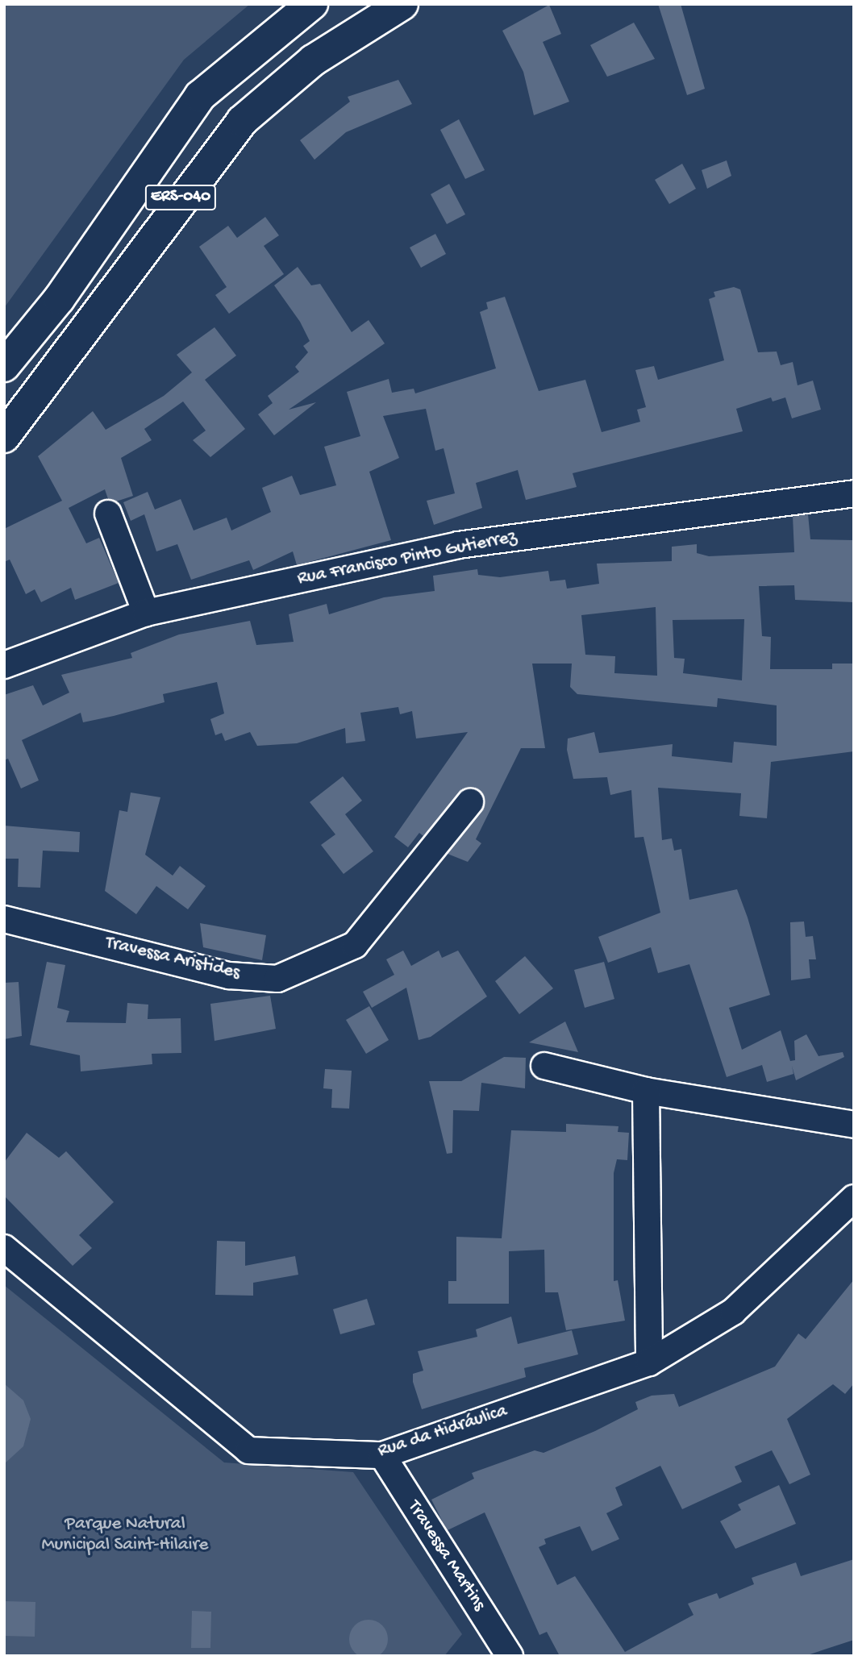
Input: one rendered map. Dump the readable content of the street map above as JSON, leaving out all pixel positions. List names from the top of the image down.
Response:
{
  "streets": {
    "main road": ["ERS-040"],
    "street": [
      "Rua Francisco Pinto Gutierrez",
      "Travessa Aristides",
      "Rua da Hidráulica",
      "Travessa Martins"
    ]
  },
  "crossings": [
    ["Rua da Hidráulica", "Travessa Martins"]
  ],
  "parks": ["Parque Natural Municipal Saint-Hilaire"]
}
